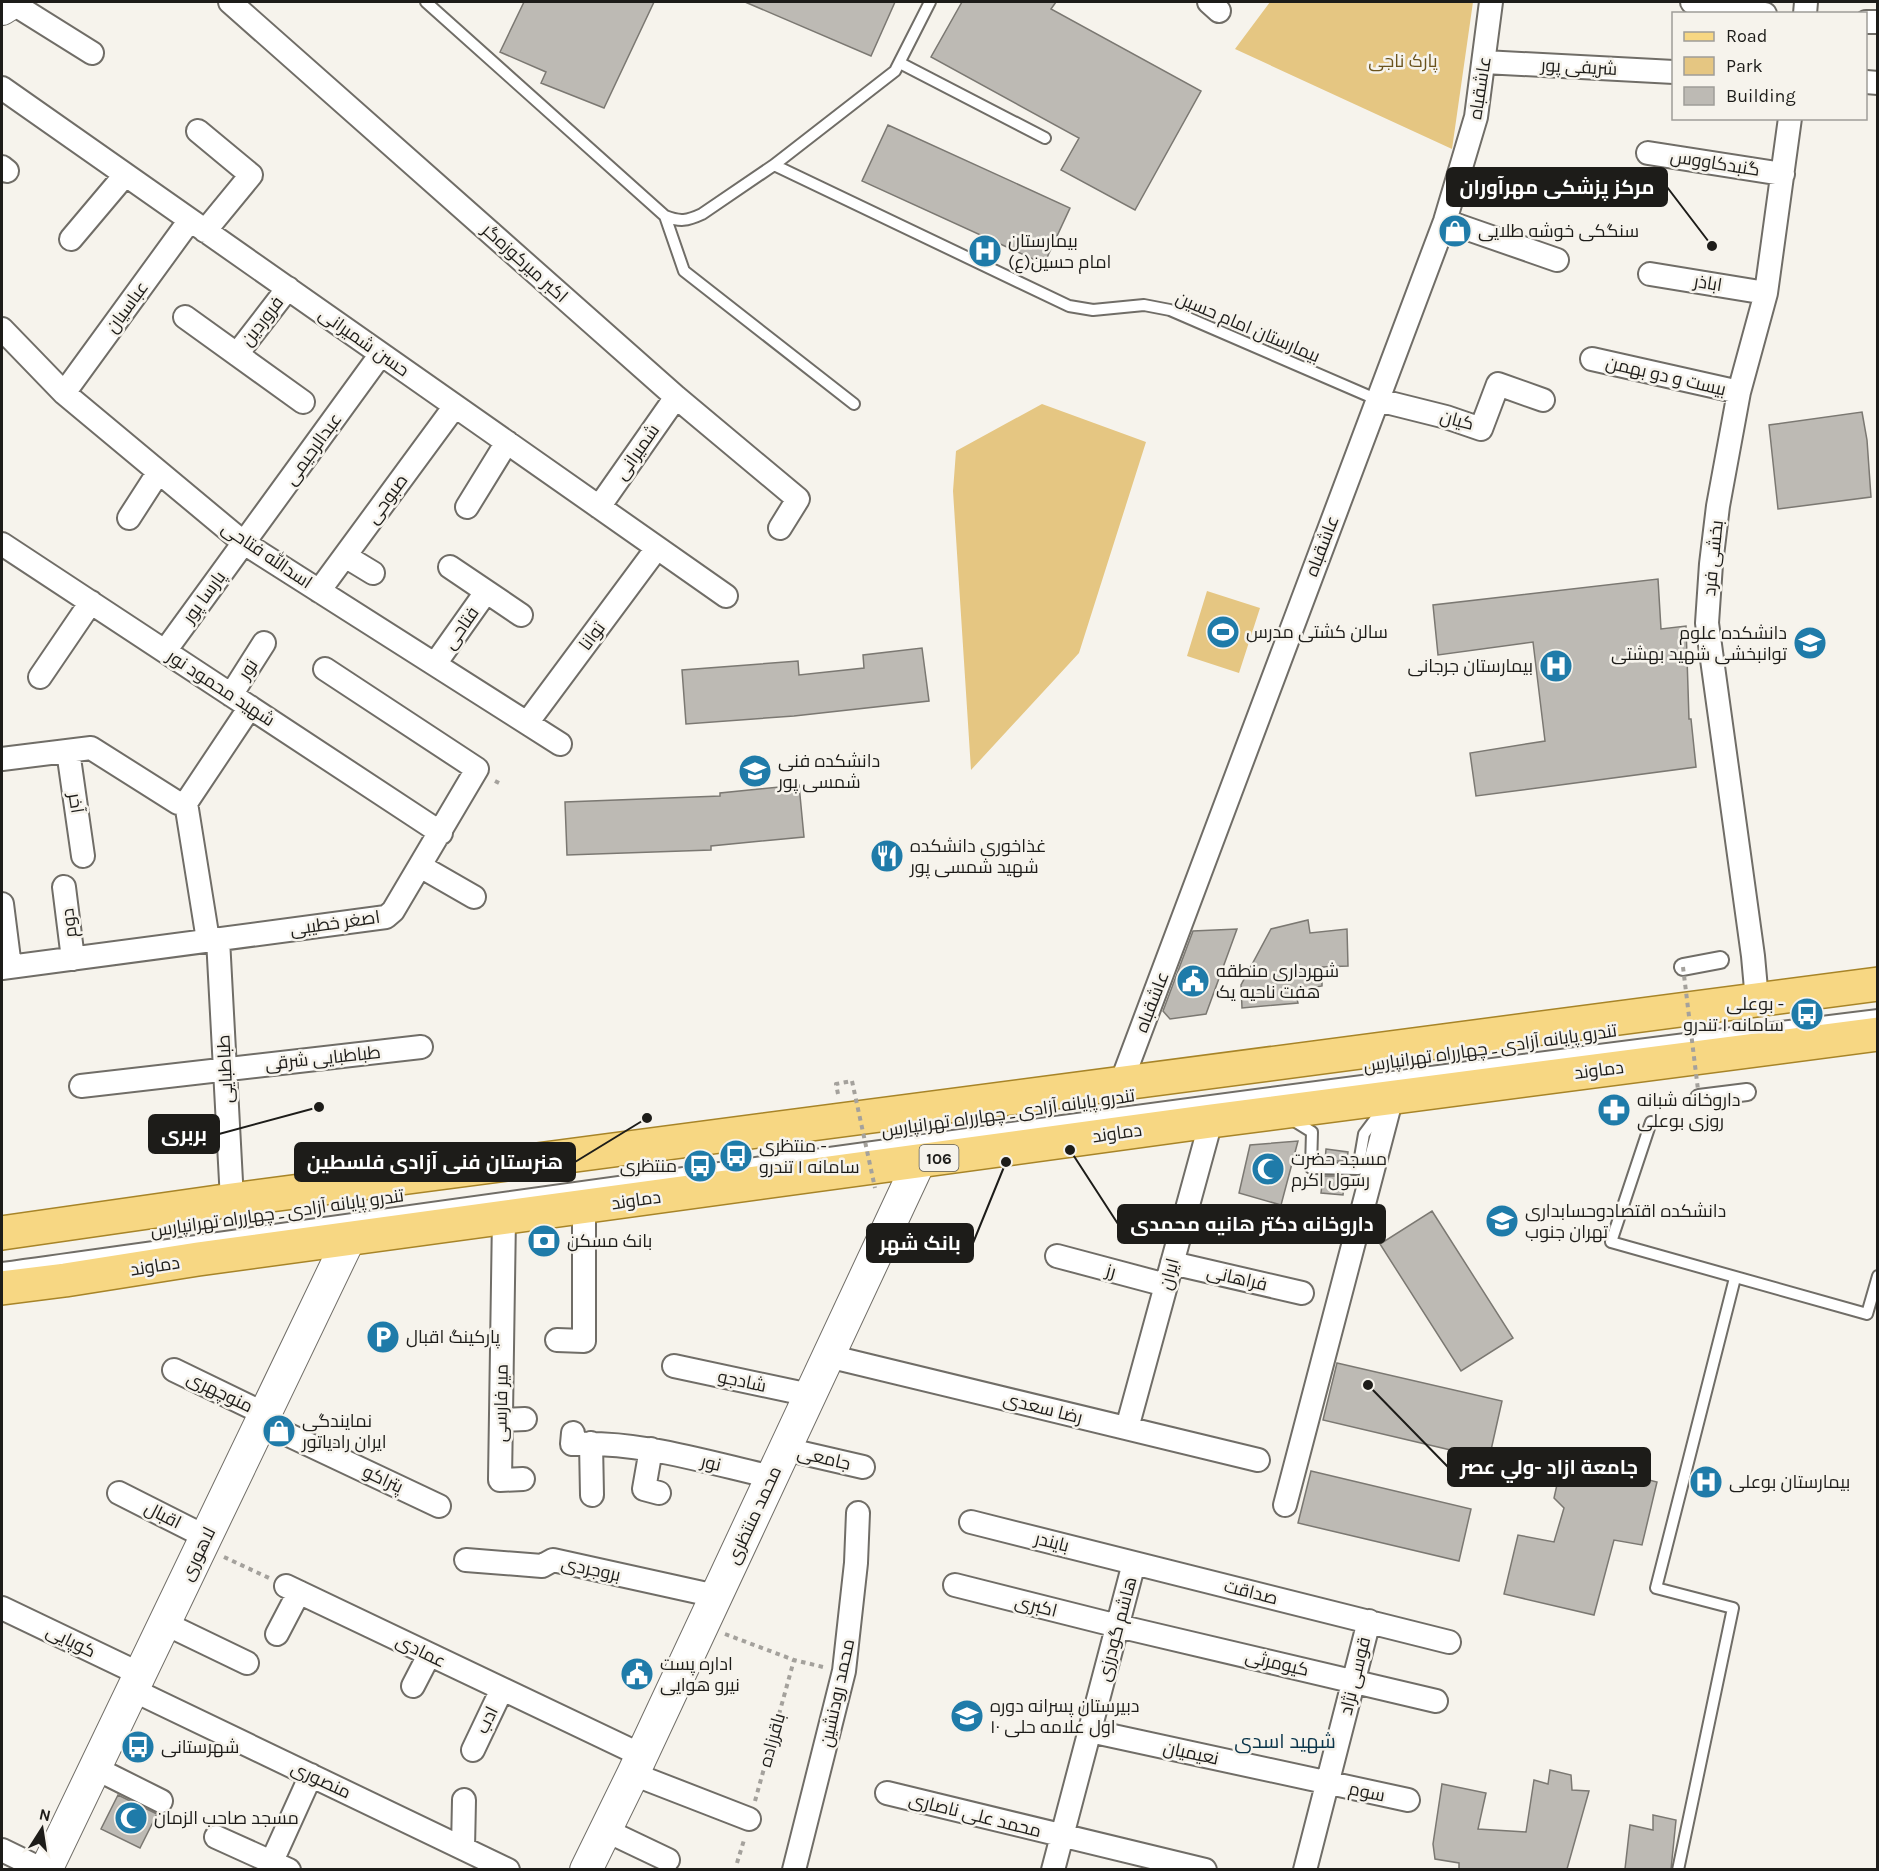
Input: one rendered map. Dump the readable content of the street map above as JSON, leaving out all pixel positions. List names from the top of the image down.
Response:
{
  "streets": {
    "main road": [
      "دماوند",
      "106",
      "محمد منتظری",
      "لاهوری"
    ],
    "street": [
      "شریفی پور",
      "عاشقباه",
      "گنبدکاووس",
      "اکبر میرکوزه‌گر",
      "اباذر",
      "عباسیان",
      "فروردین",
      "حسن شمیرانی",
      "بیست و دو بهمن",
      "کیان",
      "عبدالرحیمی",
      "شمیرانی",
      "صبوحی",
      "اسدالله فتاحی",
      "بخشی فرد",
      "پارسا پور",
      "فتاحی",
      "توانا",
      "نور",
      "شهید محمود نور",
      "آخر",
      "دوم",
      "اصغر خطیبی",
      "طباطبایی شرقی",
      "طباطبایی",
      "رز",
      "ایران",
      "فراهانی",
      "شادجو",
      "منوچهری",
      "میر فارسی",
      "رضا سعدی",
      "جامعی",
      "پتراکو",
      "اقبال",
      "بایندر",
      "بروجردی",
      "صداقت",
      "اکبری",
      "هاشم گودرزی",
      "کوپایی",
      "عمادی",
      "کیومرثی",
      "قوسی نژاد",
      "محمد رودنشین",
      "ادب",
      "نعیمیان",
      "منصوری",
      "سوم",
      "محمد علی ناصاری"
    ],
    "lane": ["بیمارستان امام حسین", "تندرو پایانه آزادی ـ چهارراه تهرانپارس"],
    "path": ["باقرزاده"]
  },
  "crossings": [
    ["شریفی پور", "عاشقباه"],
    ["عاشقباه", "بیمارستان امام حسین"],
    ["عاشقباه", "کیان"],
    ["گنبدکاووس", "بخشی فرد"],
    ["اکبر میرکوزه‌گر", "شمیرانی"],
    ["اباذر", "بخشی فرد"],
    ["عباسیان", "حسن شمیرانی"],
    ["عباسیان", "اسدالله فتاحی"],
    ["فروردین", "حسن شمیرانی"],
    ["بیمارستان امام حسین", "کیان"],
    ["حسن شمیرانی", "عبدالرحیمی"],
    ["حسن شمیرانی", "شمیرانی"],
    ["حسن شمیرانی", "صبوحی"],
    ["حسن شمیرانی", "توانا"],
    ["بیست و دو بهمن", "بخشی فرد"],
    ["عبدالرحیمی", "اسدالله فتاحی"],
    ["عبدالرحیمی", "پارسا پور"],
    ["صبوحی", "اسدالله فتاحی"],
    ["اسدالله فتاحی", "پارسا پور"],
    ["اسدالله فتاحی", "فتاحی"],
    ["اسدالله فتاحی", "توانا"],
    ["پارسا پور", "شهید محمود نور"],
    ["نور", "شهید محمود نور"],
    ["نور", "محمد منتظری"],
    ["شهید محمود نور", "اصغر خطیبی"],
    ["دوم", "اصغر خطیبی"],
    ["اصغر خطیبی", "طباطبایی"],
    ["طباطبایی شرقی", "طباطبایی"],
    ["دماوند", "ایران"],
    ["دماوند", "میر فارسی"],
    ["دماوند", "محمد منتظری"],
    ["دماوند", "لاهوری"],
    ["رز", "ایران"],
    ["ایران", "فراهانی"],
    ["ایران", "رضا سعدی"],
    ["شادجو", "محمد منتظری"],
    ["منوچهری", "پتراکو"],
    ["منوچهری", "لاهوری"],
    ["رضا سعدی", "محمد منتظری"],
    ["جامعی", "محمد منتظری"],
    ["پتراکو", "لاهوری"],
    ["اقبال", "لاهوری"],
    ["محمد منتظری", "بروجردی"],
    ["محمد منتظری", "عمادی"],
    ["بایندر", "صداقت"],
    ["بایندر", "هاشم گودرزی"],
    ["لاهوری", "کوپایی"],
    ["لاهوری", "منصوری"],
    ["صداقت", "هاشم گودرزی"],
    ["صداقت", "قوسی نژاد"],
    ["اکبری", "هاشم گودرزی"],
    ["اکبری", "کیومرثی"],
    ["هاشم گودرزی", "کیومرثی"],
    ["هاشم گودرزی", "نعیمیان"],
    ["هاشم گودرزی", "محمد علی ناصاری"],
    ["کوپایی", "منصوری"],
    ["عمادی", "ادب"],
    ["کیومرثی", "قوسی نژاد"],
    ["قوسی نژاد", "نعیمیان"],
    ["قوسی نژاد", "سوم"],
    ["نعیمیان", "سوم"]
  ],
  "districts": ["شهید اسدی"],
  "parks": ["پارک ناجی"],
  "places": {
    "shop": ["سنگکی خوشه طلایی", "نمایندگی ایران رادیاتور"],
    "other": [
      "مرکز پزشکی مهرآوران",
      "بربری",
      "هنرستان فنی آزادی فلسطین",
      "داروخانه دکتر هانیه محمدی",
      "بانک شهر",
      "جامعة ازاد -ولي عصر"
    ],
    "hospital": ["بیمارستان امام حسین(ع)", "بیمارستان جرجانی", "بیمارستان بوعلی"],
    "sports": ["سالن کشتی مدرس"],
    "school or university": [
      "دانشکده علوم توانبخشی شهید بهشتی",
      "دانشکده فنی شمسی پور",
      "دانشکده اقتصادوحسابداری تهران جنوب",
      "دبیرستان پسرانه دوره اول علامه حلی ۱۰"
    ],
    "restaurant": ["غذاخوری دانشکده شهید شمسی پور"],
    "public building": ["شهرداری منطقه هفت ناحیه یک", "اداره پست نیرو هوایی"],
    "bus stop": [
      "بوعلی - سامانه ۱ تندرو",
      "منتظری - سامانه ۱ تندرو",
      "منتظری",
      "شهرستانی"
    ],
    "pharmacy": ["داروخانه شبانه روزی بوعلی"],
    "mosque": ["مسجد حضرت رسول اکرم", "مسجد صاحب الزمان"],
    "bank": ["بانک مسکن"],
    "parking": ["پارکینگ اقبال"]
  },
  "legend": ["Road", "Park", "Building"],
  "north": "top"
}
